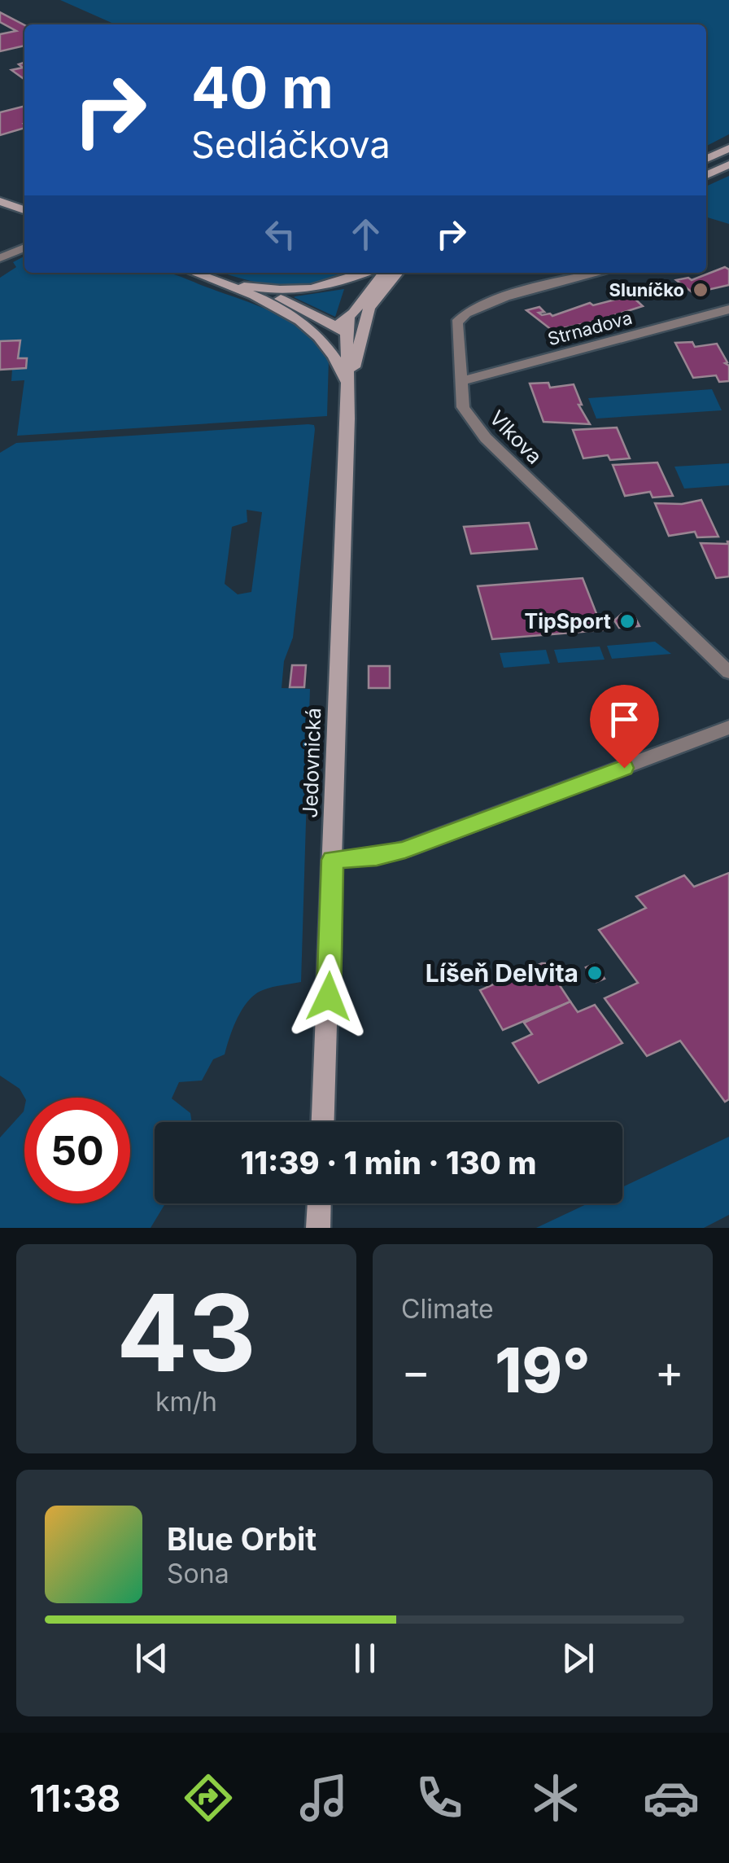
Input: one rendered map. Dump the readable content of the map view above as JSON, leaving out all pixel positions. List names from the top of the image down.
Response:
{
  "streets": {
    "main road": ["Jedovnická"],
    "street": ["Strnadova", "Vlkova"]
  },
  "crossings": [
    ["Strnadova", "Vlkova"]
  ],
  "places": ["Sluníčko", "TipSport", "Líšeň Delvita"],
  "page": {
    "turn": ["40 m", "Sedláčkova"],
    "limit": "50",
    "trip": "11:39 · 1 min · 130 m",
    "tile": [
      ["43", "km/h"],
      "Climate"
    ],
    "heat": ["−", "19°", "+"],
    "song": ["Blue Orbit", "Sona"],
    "tabs": "11:38"
  }
}
